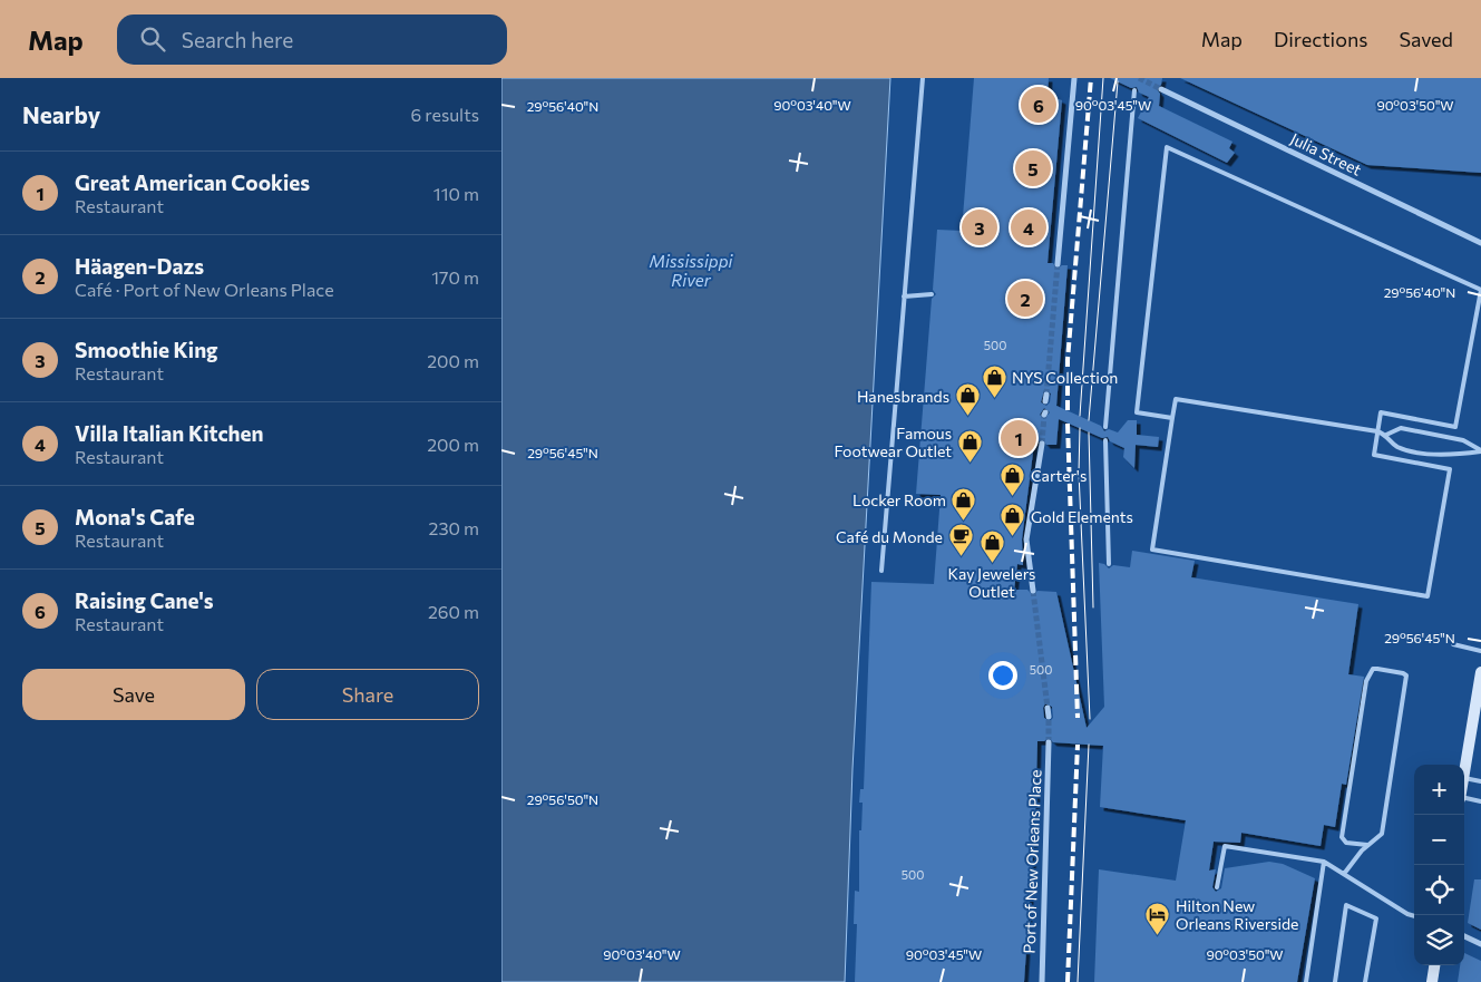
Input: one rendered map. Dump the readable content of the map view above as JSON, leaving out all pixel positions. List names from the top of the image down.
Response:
{
  "streets": {
    "street": ["Julia Street", "Port of New Orleans Place"]
  },
  "water": ["Mississippi River"],
  "places": {
    "shop": [
      "NYS Collection",
      "Hanesbrands",
      "Famous Footwear Outlet",
      "Carter's",
      "Locker Room",
      "Gold Elements",
      "Kay Jewelers Outlet"
    ],
    "cafe": ["Café du Monde"],
    "hotel": ["Hilton New Orleans Riverside"]
  },
  "house_numbers": ["500", "500", "500"],
  "page": {
    "header": "Map",
    "search": "Search here",
    "nav": ["Map", "Directions", "Saved"],
    "heading": ["Nearby", "6 results"],
    "pins": [
      "6",
      "5",
      "3",
      "4",
      "2",
      "1"
    ],
    "list": [
      {
        "mark": "1",
        "name": "Great American Cookies",
        "note": "Restaurant",
        "value": "110 m"
      },
      {
        "mark": "2",
        "name": "Häagen-Dazs",
        "note": "Café · Port of New Orleans Place",
        "value": "170 m"
      },
      {
        "mark": "3",
        "name": "Smoothie King",
        "note": "Restaurant",
        "value": "200 m"
      },
      {
        "mark": "4",
        "name": "Villa Italian Kitchen",
        "note": "Restaurant",
        "value": "200 m"
      },
      {
        "mark": "5",
        "name": "Mona's Cafe",
        "note": "Restaurant",
        "value": "230 m"
      },
      {
        "mark": "6",
        "name": "Raising Cane's",
        "note": "Restaurant",
        "value": "260 m"
      }
    ],
    "buttons": ["Save", "Share"],
    "map_buttons": ["+", "−"]
  },
  "coordinates": [
    "90°03'40\"W",
    "90°03'45\"W",
    "90°03'50\"W",
    "29°56'40\"N",
    "29°56'45\"N",
    "29°56'50\"N"
  ]
}
